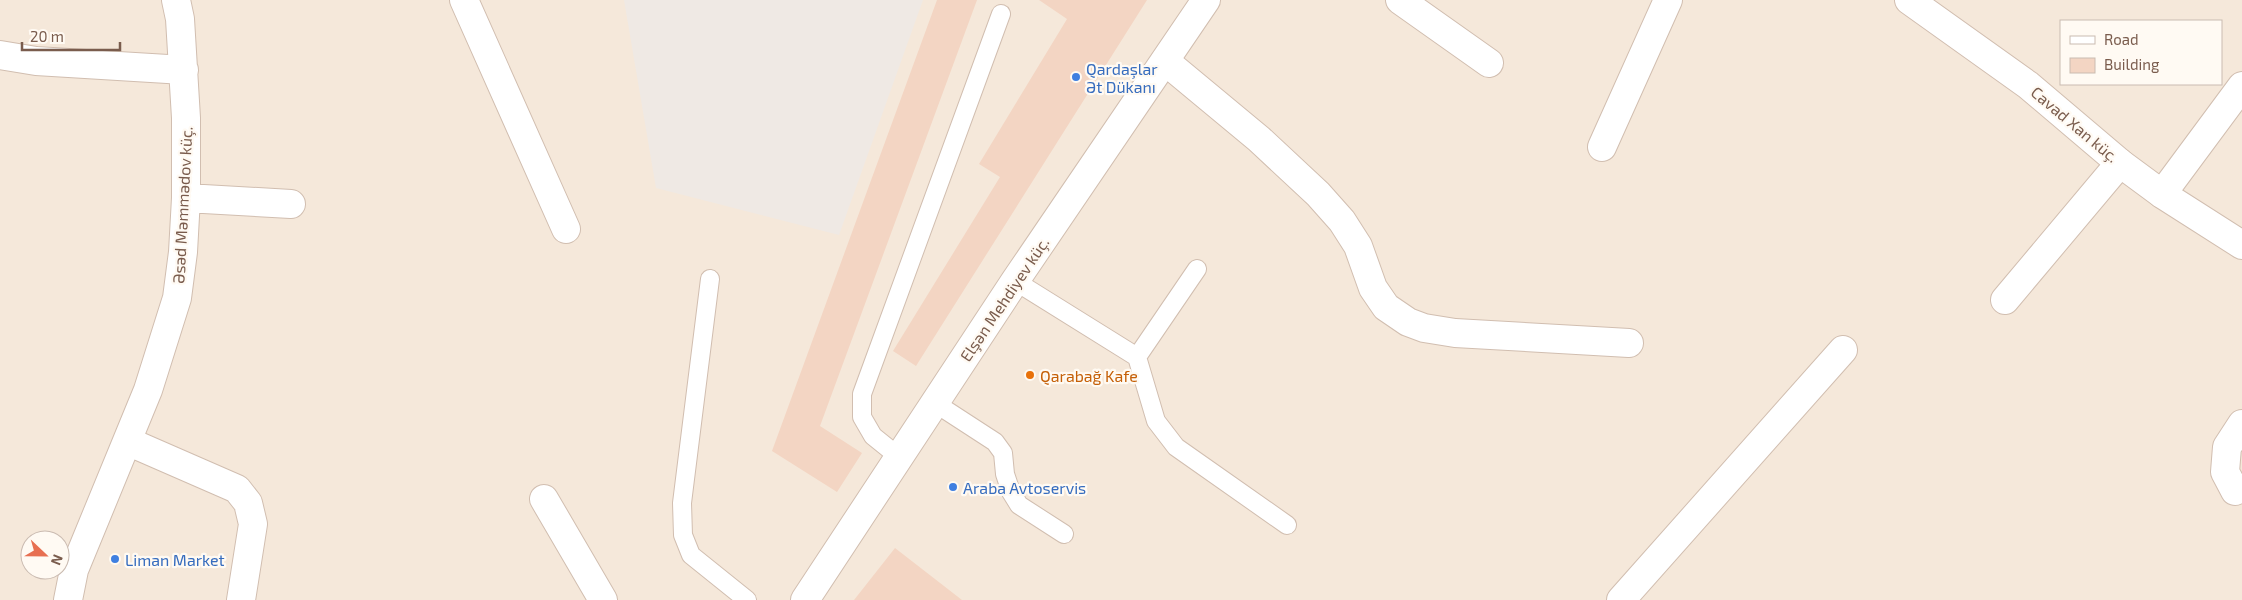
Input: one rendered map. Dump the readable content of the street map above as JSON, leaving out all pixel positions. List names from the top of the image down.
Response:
{
  "streets": {
    "street": ["Cavad Xan küç.", "Əsəd Məmmədov küç.", "Elşən Mehdiyev küç."]
  },
  "places": [
    "Qardaşlar Ət Dükanı",
    "Qarabağ Kafe",
    "Araba Avtoservis",
    "Liman Market"
  ],
  "legend": ["Road", "Building"],
  "scale_bar": "20 m",
  "north": "right"
}
